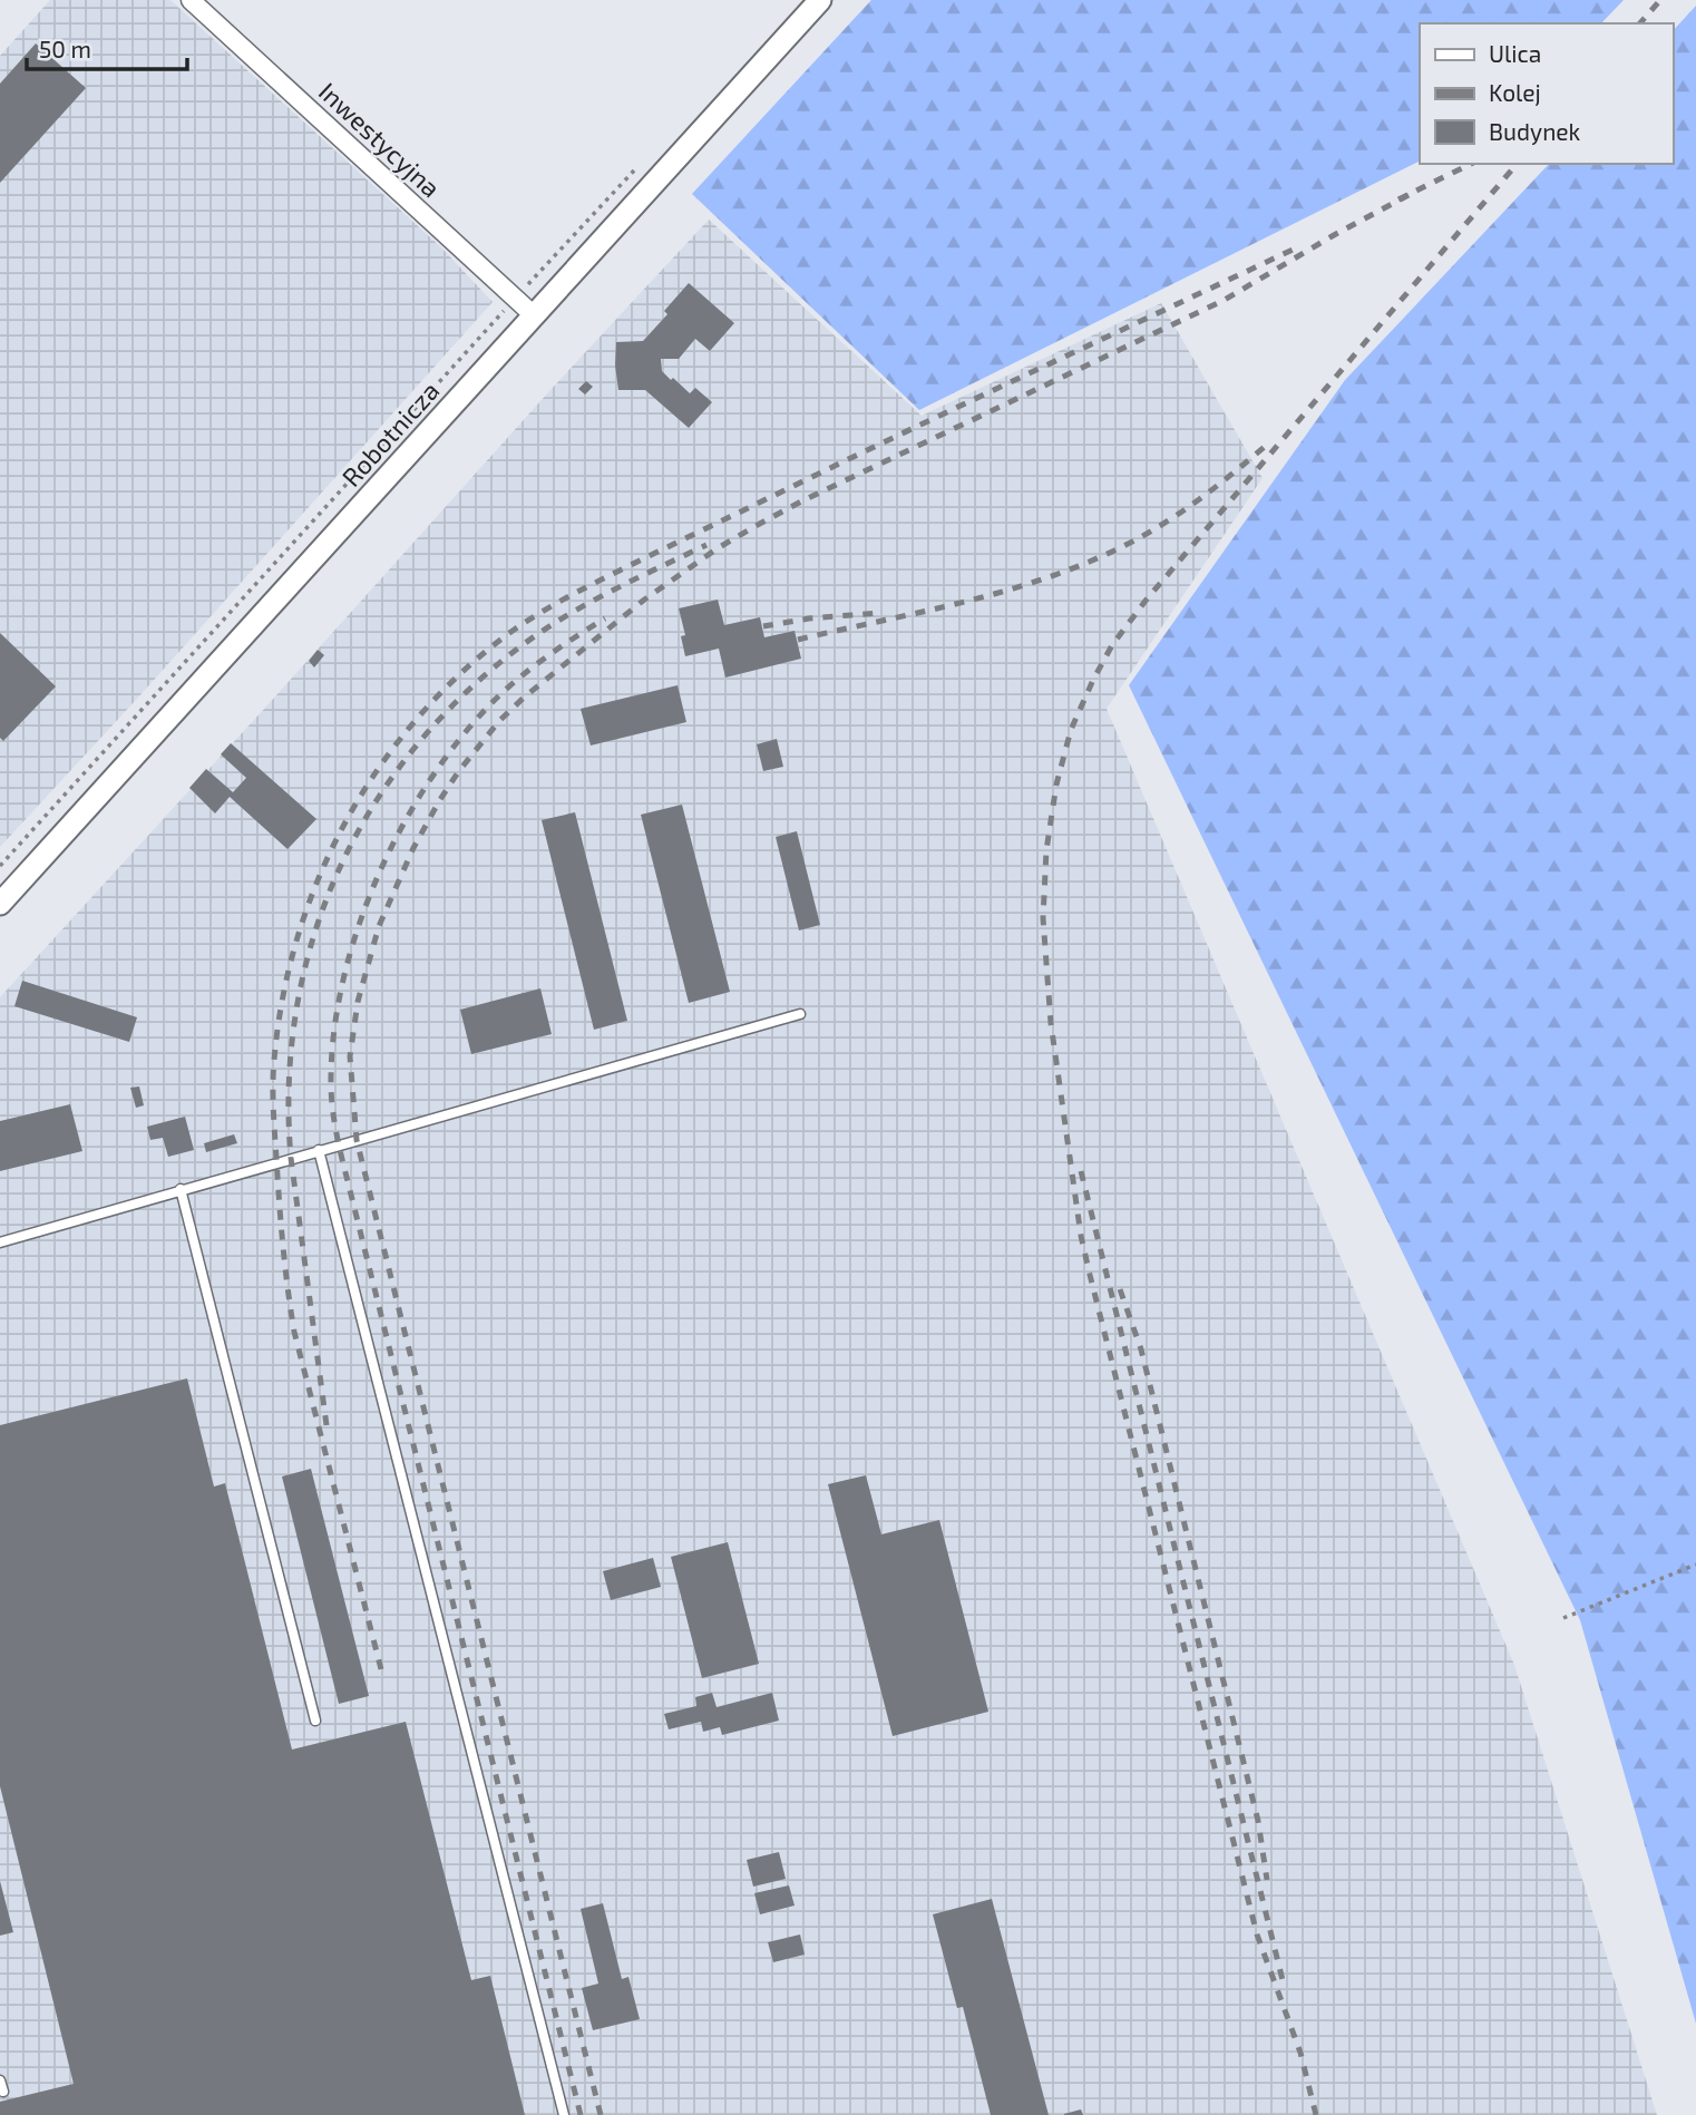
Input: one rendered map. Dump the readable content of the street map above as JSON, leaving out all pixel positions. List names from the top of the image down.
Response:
{
  "streets": {
    "street": ["Inwestycyjna", "Robotnicza"]
  },
  "crossings": [
    ["Inwestycyjna", "Robotnicza"]
  ],
  "legend": ["Ulica", "Kolej", "Budynek"],
  "scale_bar": "50 m"
}
